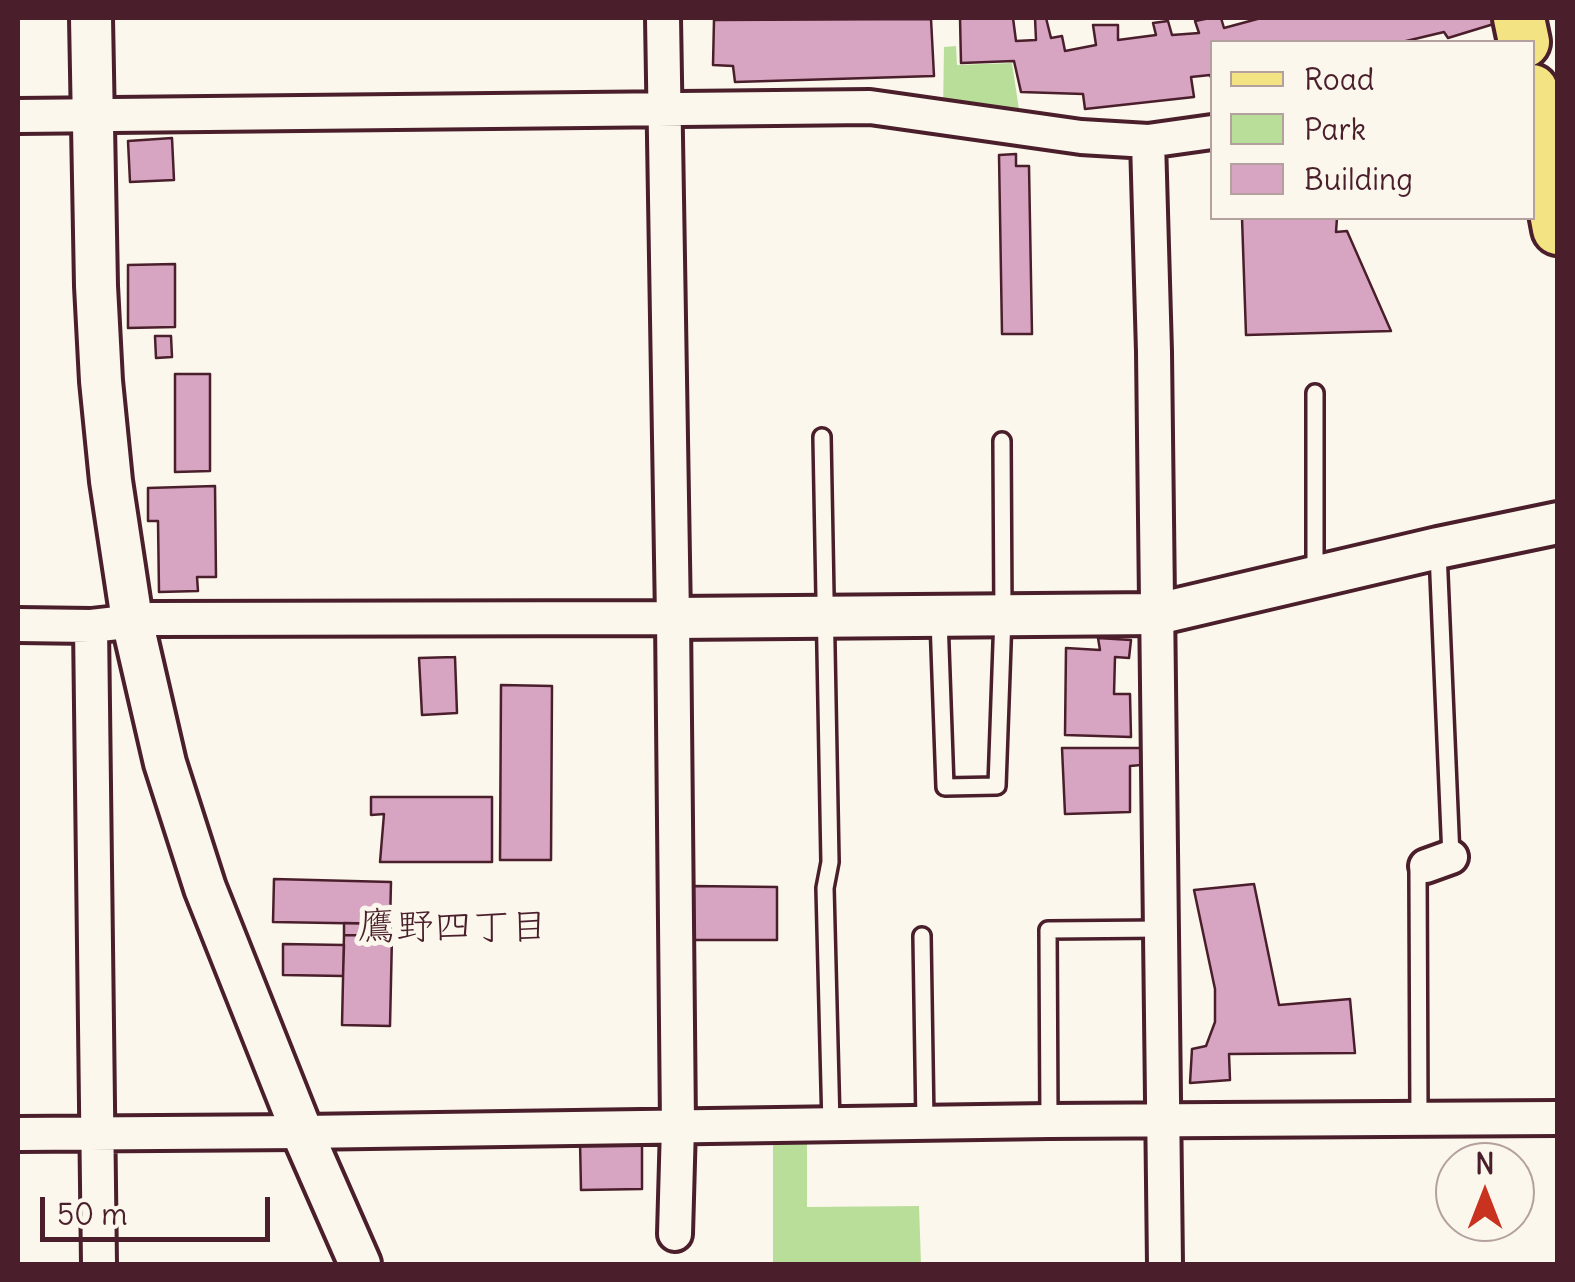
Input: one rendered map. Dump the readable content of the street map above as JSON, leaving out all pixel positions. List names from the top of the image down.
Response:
{
  "districts": ["鷹野四丁目"],
  "legend": ["Road", "Park", "Building"],
  "scale_bar": "50 m",
  "north": "top"
}
